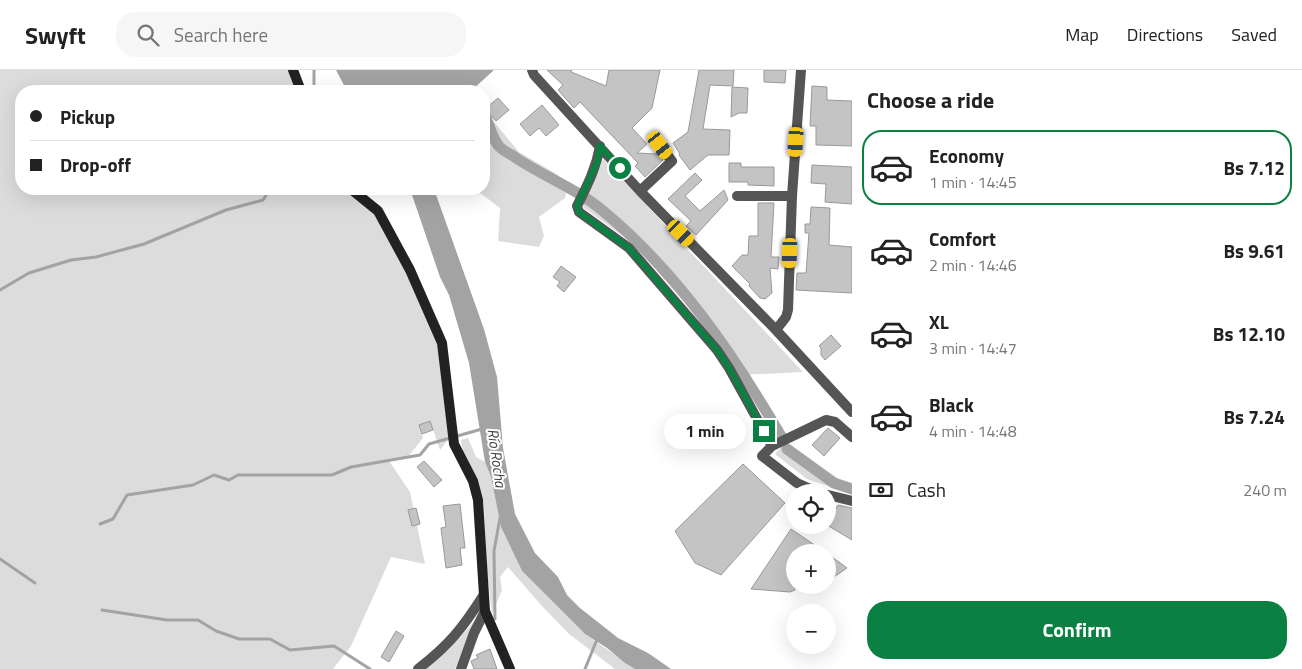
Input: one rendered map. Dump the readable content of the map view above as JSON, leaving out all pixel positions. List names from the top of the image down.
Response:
{
  "water": ["Río Rocha"],
  "page": {
    "header": "Swyft",
    "search": "Search here",
    "nav": ["Map", "Directions", "Saved"],
    "heading": "Choose a ride",
    "banner": ["Pickup", "Drop-off"],
    "list": [
      {
        "name": "Economy",
        "note": "1 min · 14:45",
        "value": "Bs 7.12"
      },
      {
        "name": "Comfort",
        "note": "2 min · 14:46",
        "value": "Bs 9.61"
      },
      {
        "name": "XL",
        "note": "3 min · 14:47",
        "value": "Bs 12.10"
      },
      {
        "name": "Black",
        "note": "4 min · 14:48",
        "value": "Bs 7.24"
      }
    ],
    "bubble": "1 min",
    "pay": ["Cash", "240 m"],
    "map_buttons": ["+", "−"],
    "buttons": "Confirm"
  }
}
